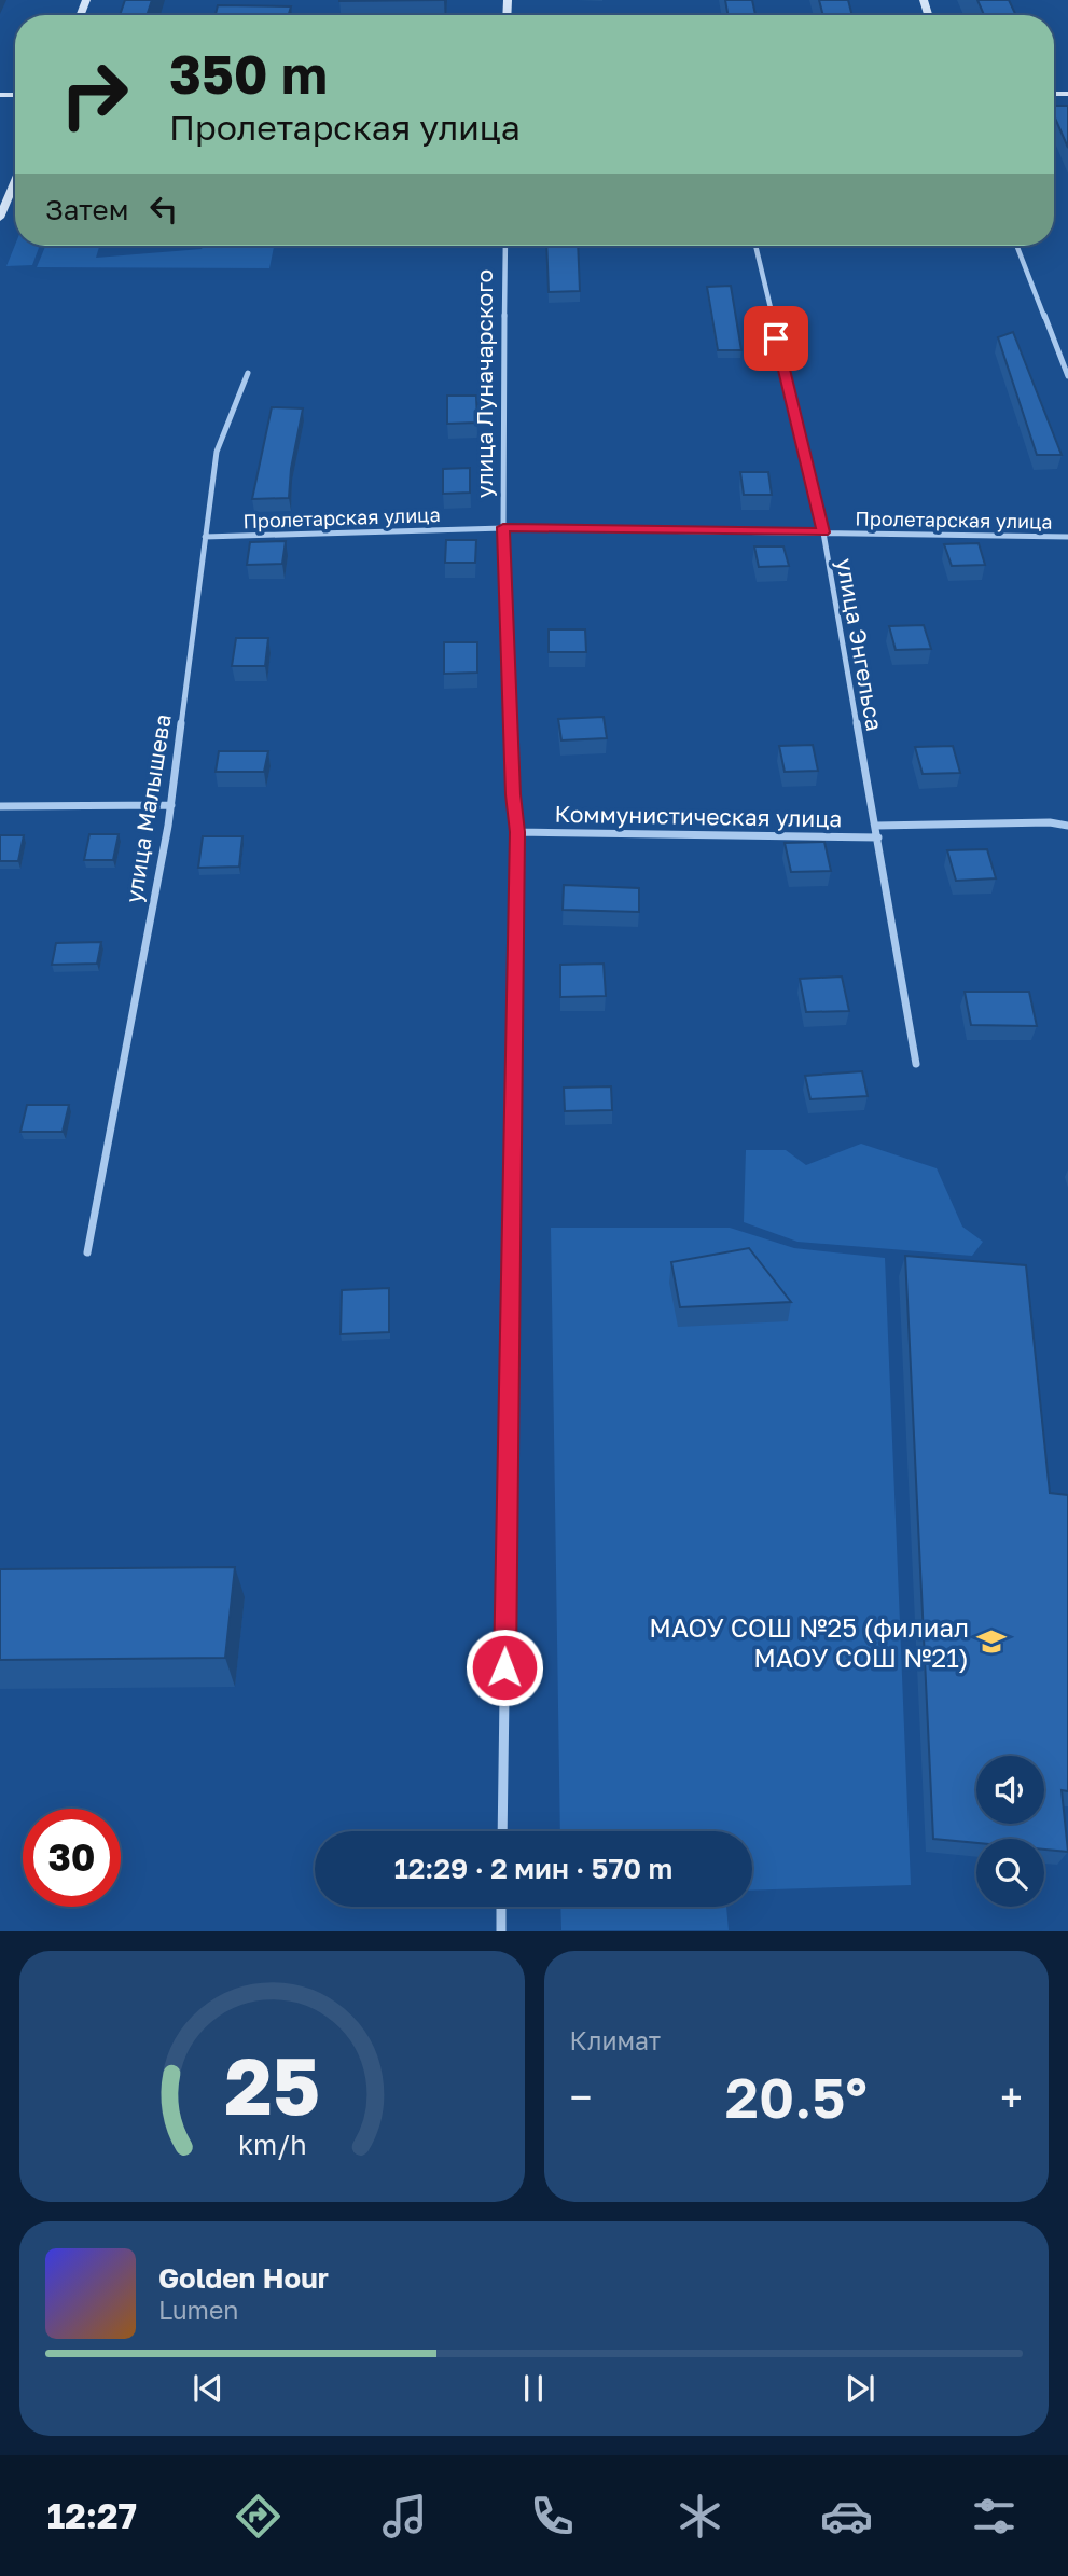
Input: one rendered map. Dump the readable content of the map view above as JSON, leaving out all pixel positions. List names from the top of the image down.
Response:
{
  "streets": {
    "street": [
      "улица Луначарского",
      "Пролетарская улица",
      "улица Энгельса",
      "улица Малышева",
      "Коммунистическая улица"
    ]
  },
  "crossings": [
    ["улица Луначарского", "Пролетарская улица"],
    ["улица Луначарского", "Коммунистическая улица"],
    ["Пролетарская улица", "улица Энгельса"],
    ["Пролетарская улица", "улица Малышева"],
    ["улица Энгельса", "Коммунистическая улица"]
  ],
  "places": {
    "school or university": ["МАОУ СОШ №25 (филиал МАОУ СОШ №21)"]
  },
  "page": {
    "turn": ["350 m", "Пролетарская улица"],
    "then": "Затем",
    "limit": "30",
    "trip": "12:29 · 2 мин · 570 m",
    "tile": "Климат",
    "heat": ["−", "20.5°", "+"],
    "song": ["Golden Hour", "Lumen"],
    "tabs": "12:27",
    "gauge": ["25", "km/h"]
  }
}
